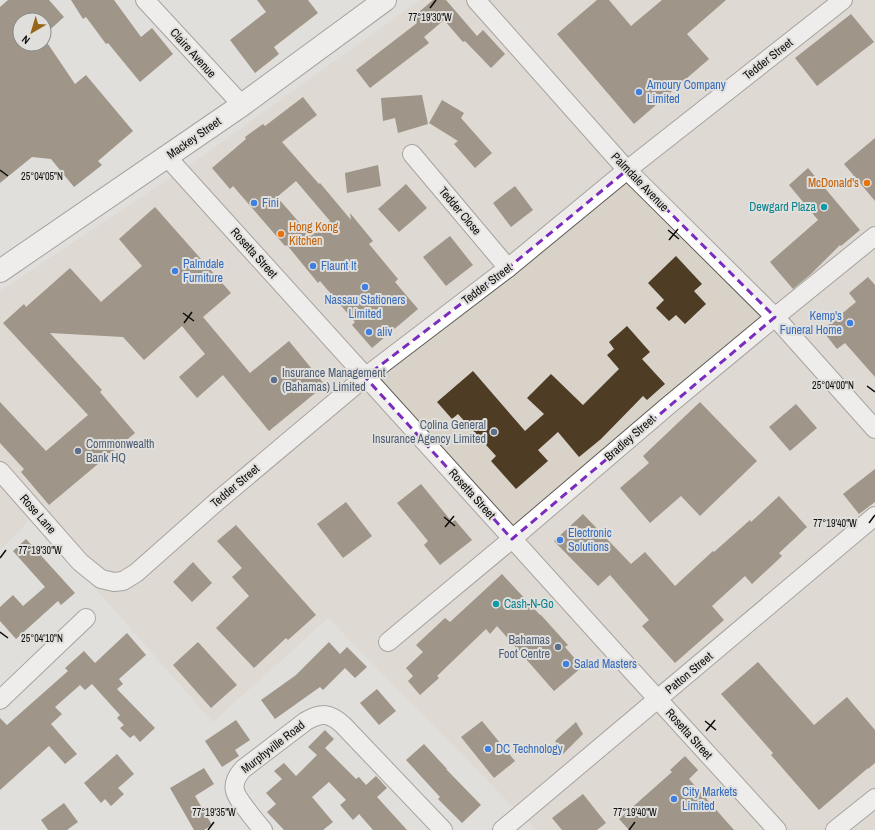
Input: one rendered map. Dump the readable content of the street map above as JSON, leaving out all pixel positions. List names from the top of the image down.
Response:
{
  "streets": {
    "main road": ["Mackey Street"],
    "street": [
      "Claire Avenue",
      "Tedder Street",
      "Palmdale Avenue",
      "Tedder Close",
      "Rosetta Street",
      "Bradley Street",
      "Rose Lane",
      "Patton Street",
      "Murphyville Road"
    ]
  },
  "crossings": [
    ["Claire Avenue", "Mackey Street"],
    ["Tedder Street", "Palmdale Avenue"],
    ["Tedder Street", "Tedder Close"],
    ["Tedder Street", "Rosetta Street"],
    ["Tedder Street", "Rose Lane"],
    ["Mackey Street", "Rosetta Street"],
    ["Palmdale Avenue", "Bradley Street"],
    ["Rosetta Street", "Bradley Street"],
    ["Rosetta Street", "Patton Street"]
  ],
  "places": [
    "Amoury Company Limited",
    "McDonald's",
    "Fini",
    "Dewgard Plaza",
    "Hong Kong Kitchen",
    "Flaunt It",
    "Palmdale Furniture",
    "Nassau Stationers Limited",
    "Kemp's Funeral Home",
    "aliv",
    "Insurance Management (Bahamas) Limited",
    "Colina General Insurance Agency Limited",
    "Commonwealth Bank HQ",
    "Electronic Solutions",
    "Cash-N-Go",
    "Bahamas Foot Centre",
    "Salad Masters",
    "DC Technology",
    "City Markets Limited"
  ],
  "north": "bottom left",
  "coordinates": [
    "77°19'30\"W",
    "25°04'05\"N",
    "25°04'00\"N",
    "77°19'40\"W",
    "25°04'10\"N",
    "77°19'35\"W"
  ]
}
